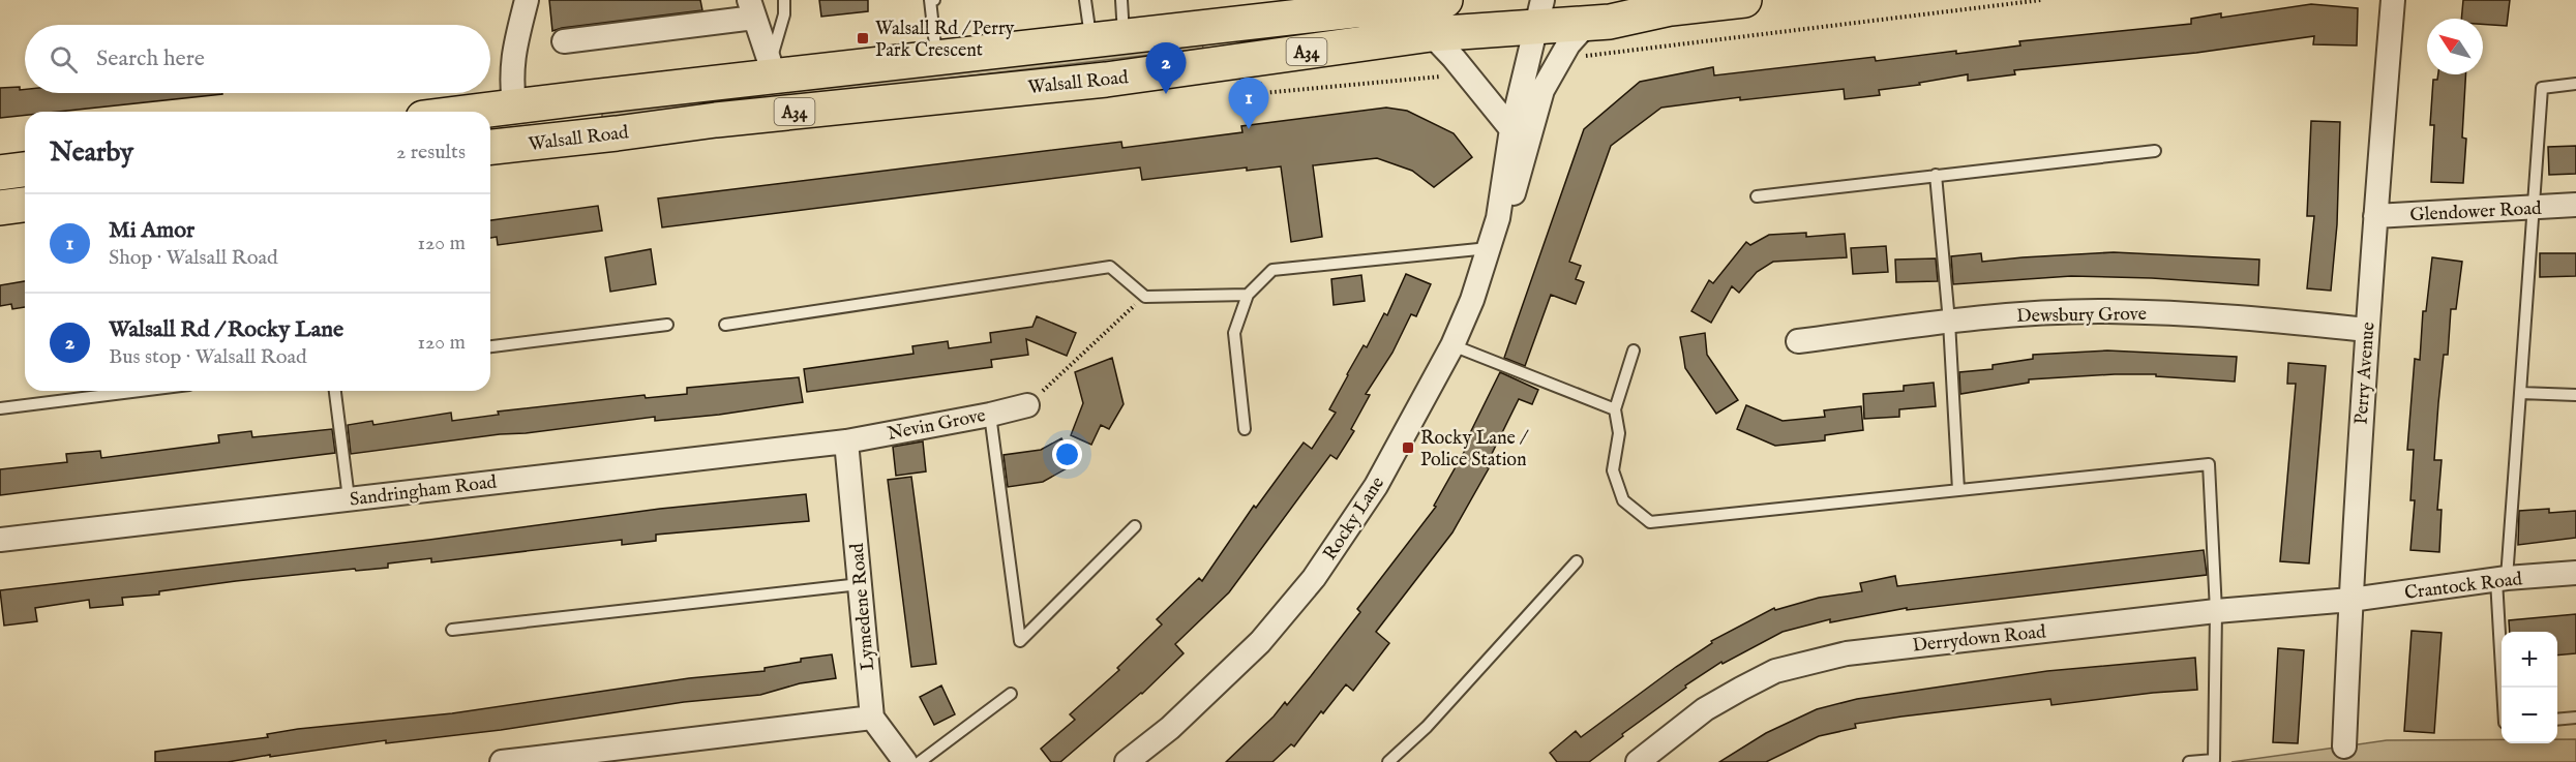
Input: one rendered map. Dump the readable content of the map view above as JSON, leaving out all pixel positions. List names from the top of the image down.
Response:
{
  "streets": {
    "highway": ["A34", "Walsall Road"],
    "street": [
      "Glendower Road",
      "Dewsbury Grove",
      "Perry Avenue",
      "Nevin Grove",
      "Sandringham Road",
      "Rocky Lane",
      "Crantock Road",
      "Lymedene Road",
      "Derrydown Road"
    ]
  },
  "crossings": [
    ["Walsall Road", "Rocky Lane"],
    ["Glendower Road", "Perry Avenue"],
    ["Dewsbury Grove", "Perry Avenue"],
    ["Perry Avenue", "Crantock Road"],
    ["Perry Avenue", "Derrydown Road"],
    ["Nevin Grove", "Sandringham Road"],
    ["Nevin Grove", "Lymedene Road"],
    ["Sandringham Road", "Lymedene Road"],
    ["Crantock Road", "Derrydown Road"]
  ],
  "places": {
    "transit": ["Walsall Rd / Perry Park Crescent", "Rocky Lane / Police Station"]
  },
  "north": "top left",
  "page": {
    "search": "Search here",
    "pins": ["2", "1"],
    "heading": ["Nearby", "2 results"],
    "list": [
      {
        "mark": "1",
        "name": "Mi Amor",
        "note": "Shop · Walsall Road",
        "value": "120 m"
      },
      {
        "mark": "2",
        "name": "Walsall Rd / Rocky Lane",
        "note": "Bus stop · Walsall Road",
        "value": "120 m"
      }
    ],
    "map_buttons": ["+", "−"]
  }
}
